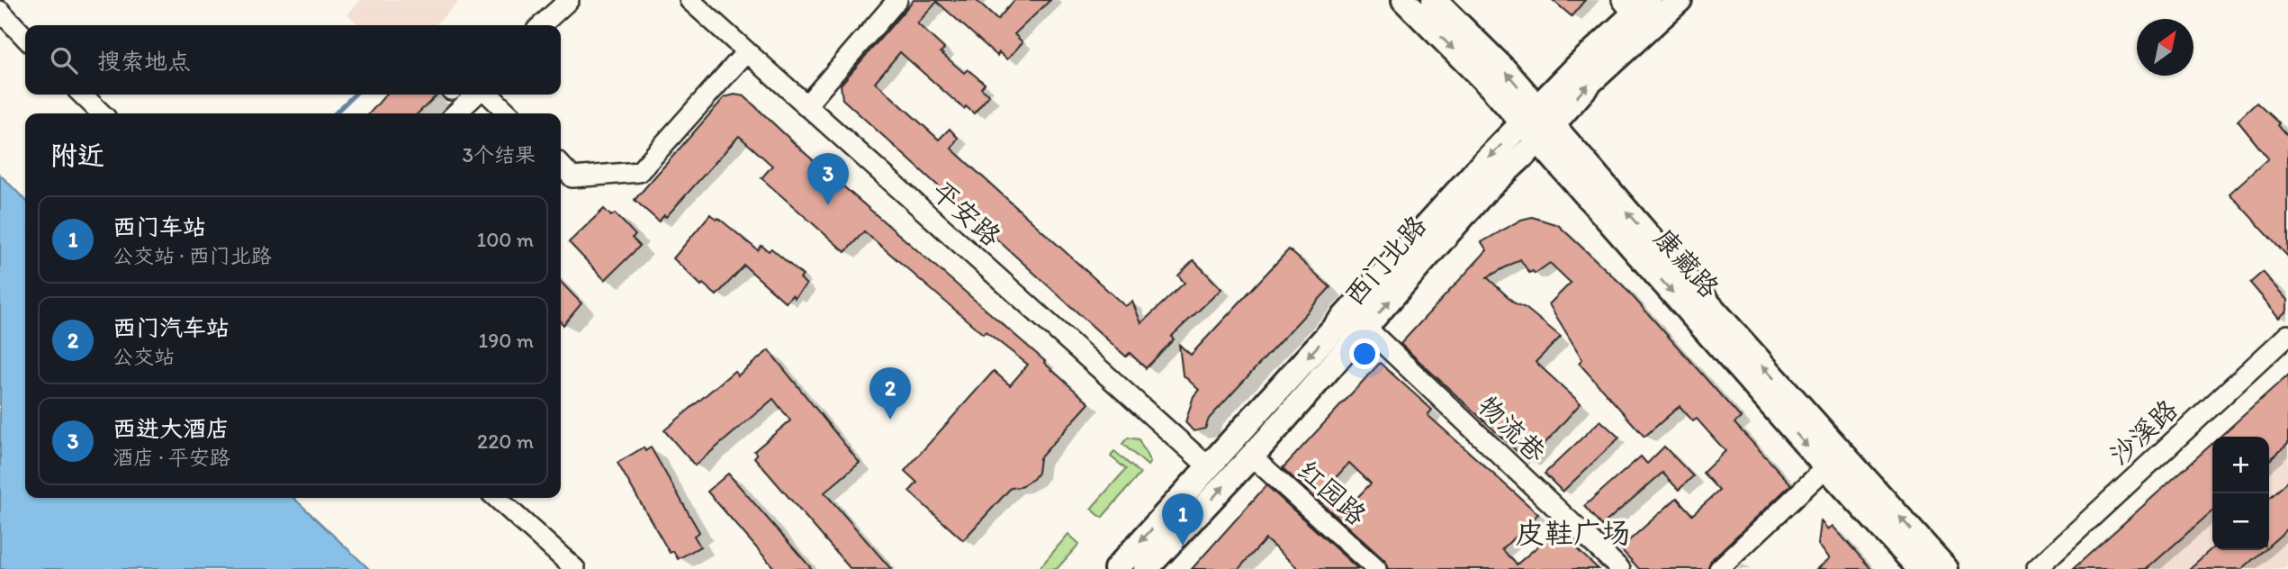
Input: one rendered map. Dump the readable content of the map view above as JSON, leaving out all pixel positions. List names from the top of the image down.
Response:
{
  "streets": {
    "main road": ["西门北路", "康藏路"],
    "street": [
      "平安路",
      "物流巷",
      "沙溪路",
      "红园路"
    ]
  },
  "crossings": [
    ["平安路", "西门北路"],
    ["西门北路", "康藏路"],
    ["西门北路", "物流巷"],
    ["西门北路", "红园路"]
  ],
  "districts": ["皮鞋广场"],
  "north": "top right",
  "page": {
    "search": "搜索地点",
    "heading": ["附近", "3个结果"],
    "pins": ["3", "2", "1"],
    "list": [
      {
        "mark": "1",
        "name": "西门车站",
        "note": "公交站 · 西门北路",
        "value": "100 m"
      },
      {
        "mark": "2",
        "name": "西门汽车站",
        "note": "公交站",
        "value": "190 m"
      },
      {
        "mark": "3",
        "name": "西进大酒店",
        "note": "酒店 · 平安路",
        "value": "220 m"
      }
    ],
    "map_buttons": ["+", "−"]
  }
}
